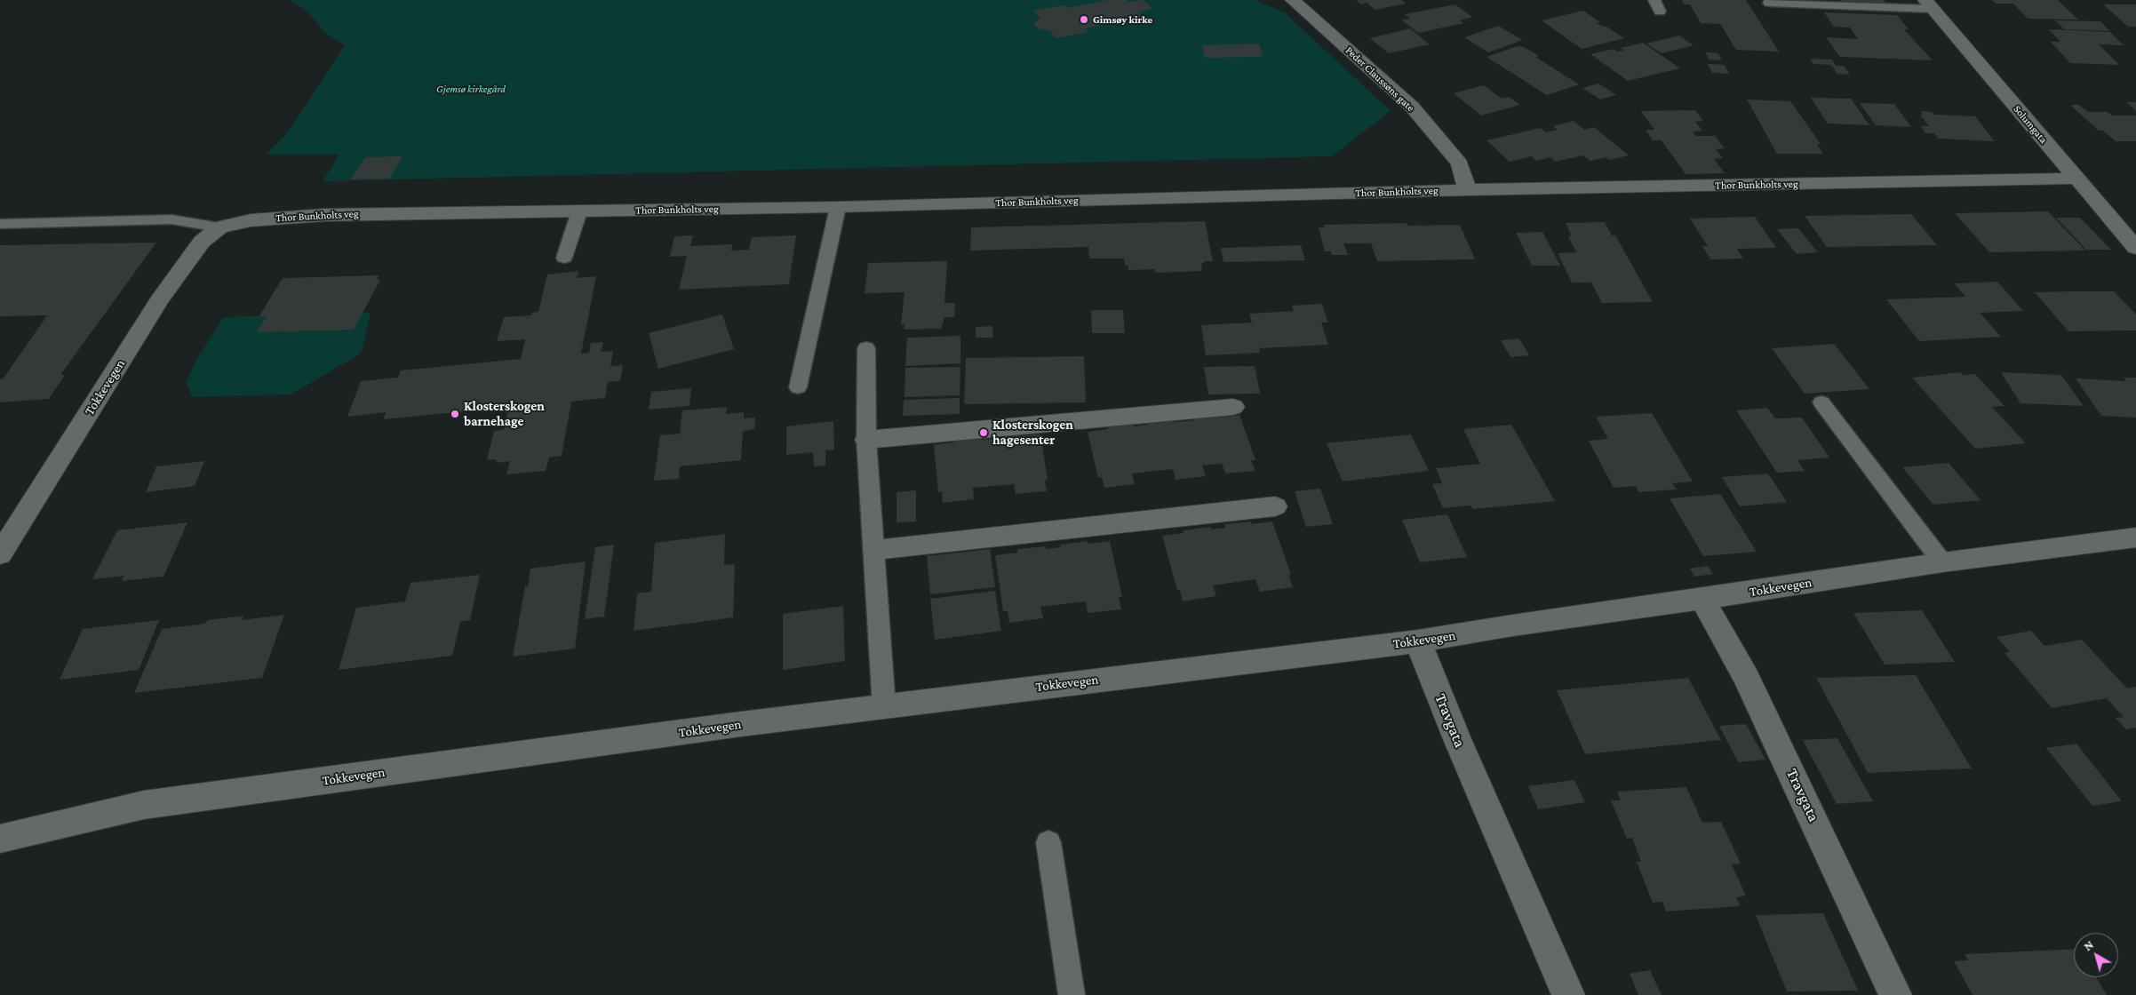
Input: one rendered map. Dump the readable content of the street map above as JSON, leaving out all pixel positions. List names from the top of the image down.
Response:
{
  "streets": {
    "street": [
      "Peder Claussøns gate",
      "Solumgata",
      "Thor Bunkholts veg",
      "Tokkevegen",
      "Travgata"
    ]
  },
  "crossings": [
    ["Peder Claussøns gate", "Thor Bunkholts veg"],
    ["Solumgata", "Thor Bunkholts veg"],
    ["Thor Bunkholts veg", "Tokkevegen"],
    ["Tokkevegen", "Travgata"]
  ],
  "parks": ["Gjemsø kirkegård"],
  "places": ["Gimsøy kirke", "Klosterskogen barnehage", "Klosterskogen hagesenter"],
  "north": "top left"
}
